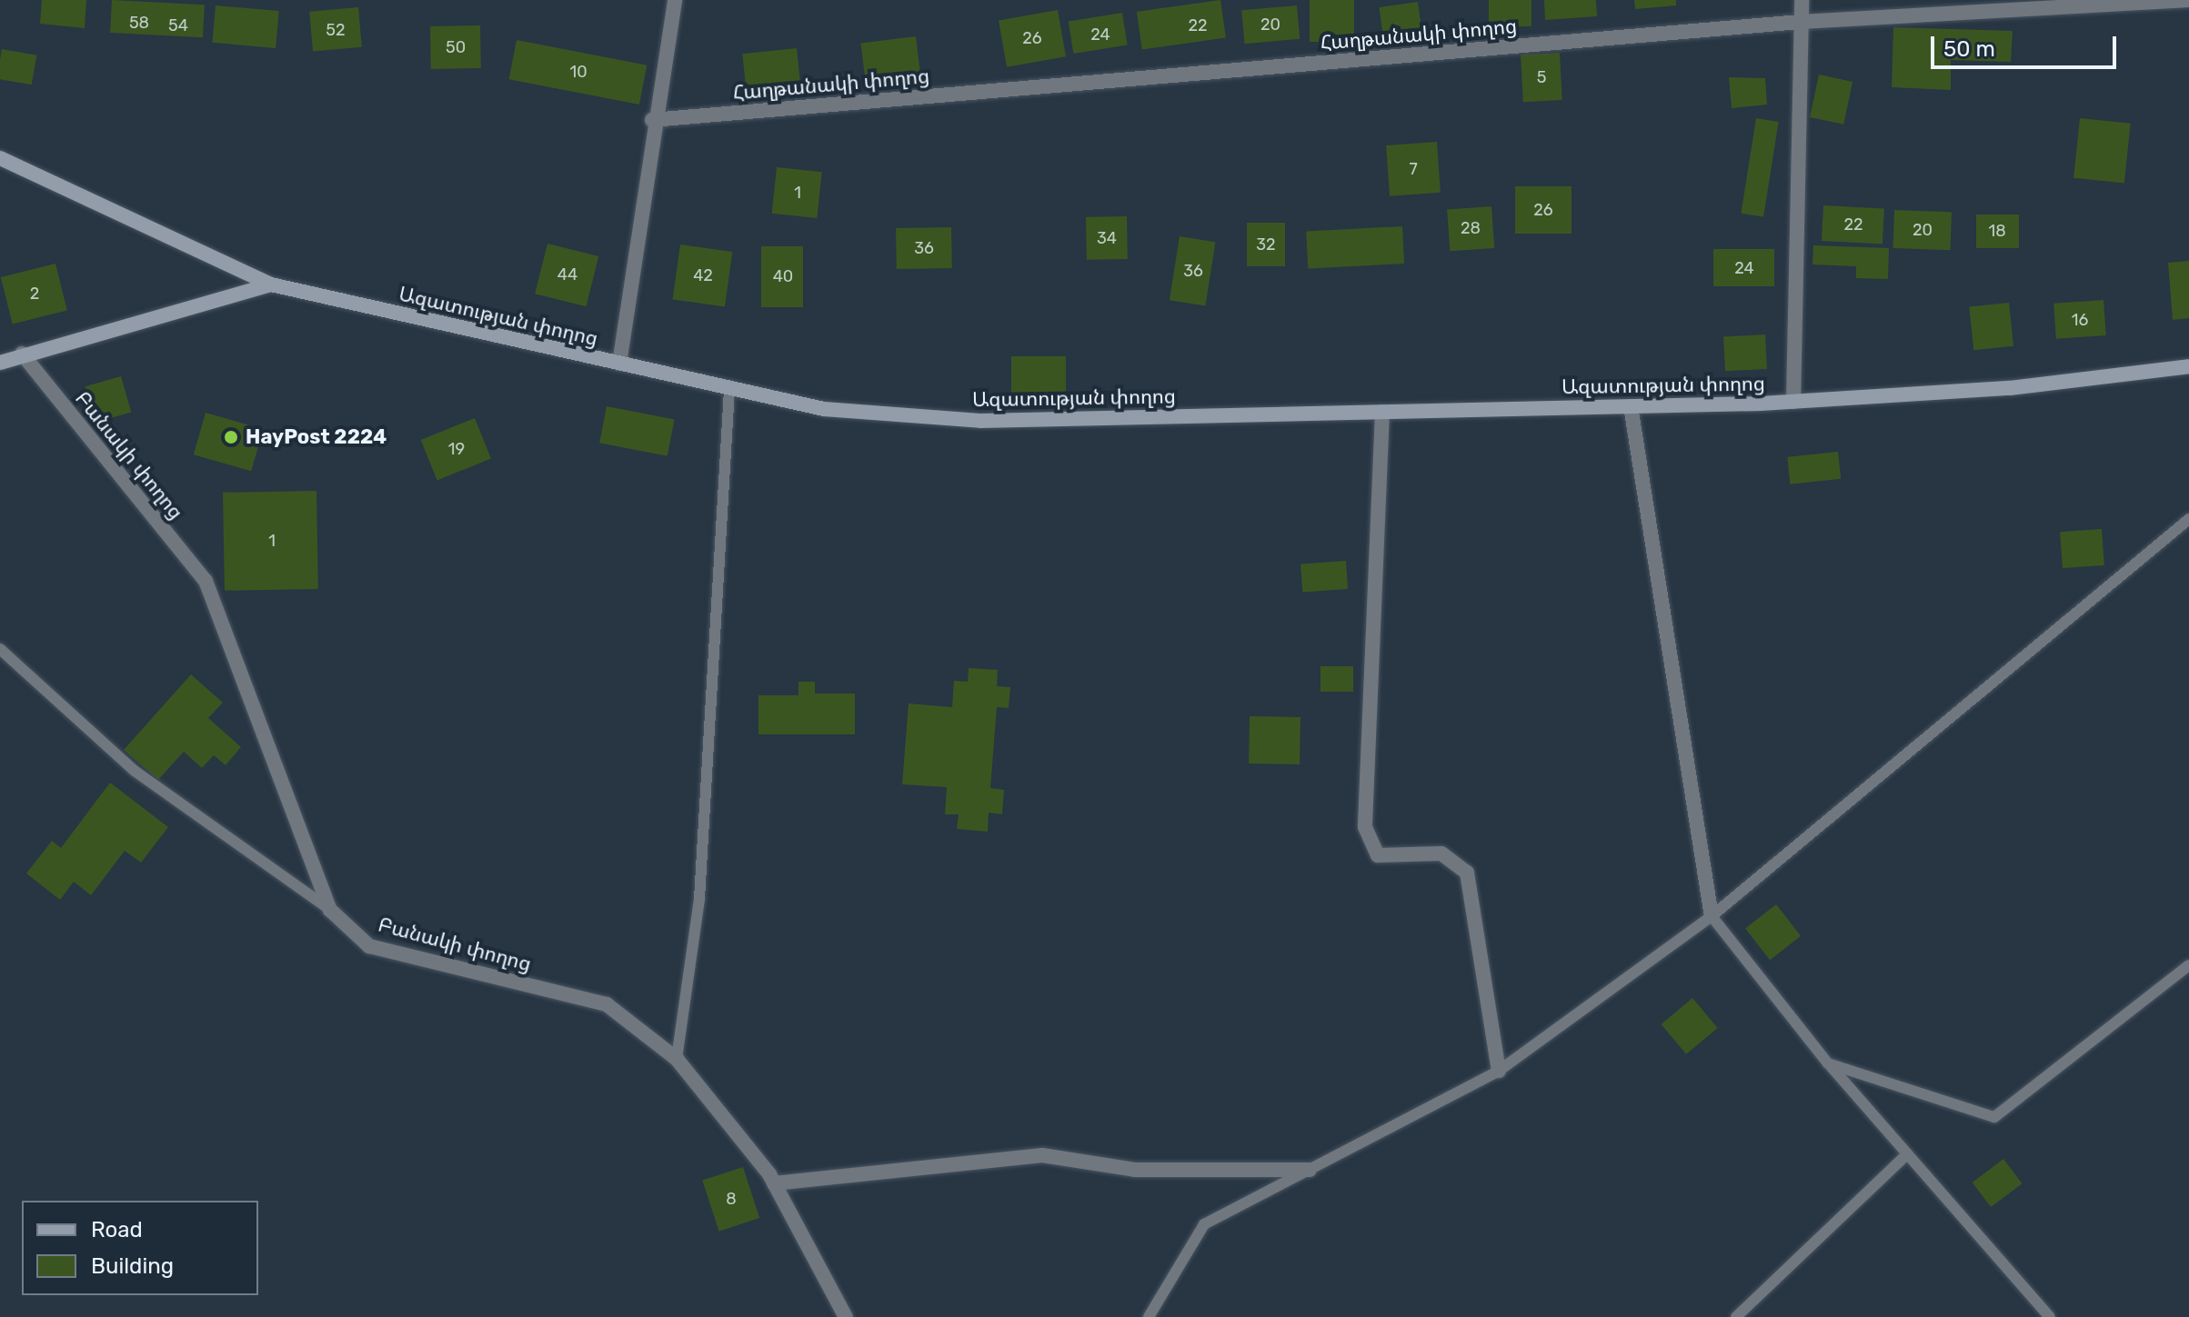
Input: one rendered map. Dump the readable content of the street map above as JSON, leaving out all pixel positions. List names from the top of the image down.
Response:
{
  "streets": {
    "street": ["Հաղթանակի փողոց", "Ազատության փողոց", "Բանակի փողոց"]
  },
  "places": ["HayPost 2224"],
  "house_numbers": [
    "58",
    "20",
    "54",
    "22",
    "52",
    "24",
    "26",
    "50",
    "10",
    "5",
    "7",
    "1",
    "26",
    "22",
    "28",
    "20",
    "18",
    "34",
    "32",
    "36",
    "24",
    "36",
    "44",
    "42",
    "40",
    "2",
    "16",
    "19",
    "1",
    "8"
  ],
  "legend": ["Road", "Building"],
  "scale_bar": "50 m"
}
